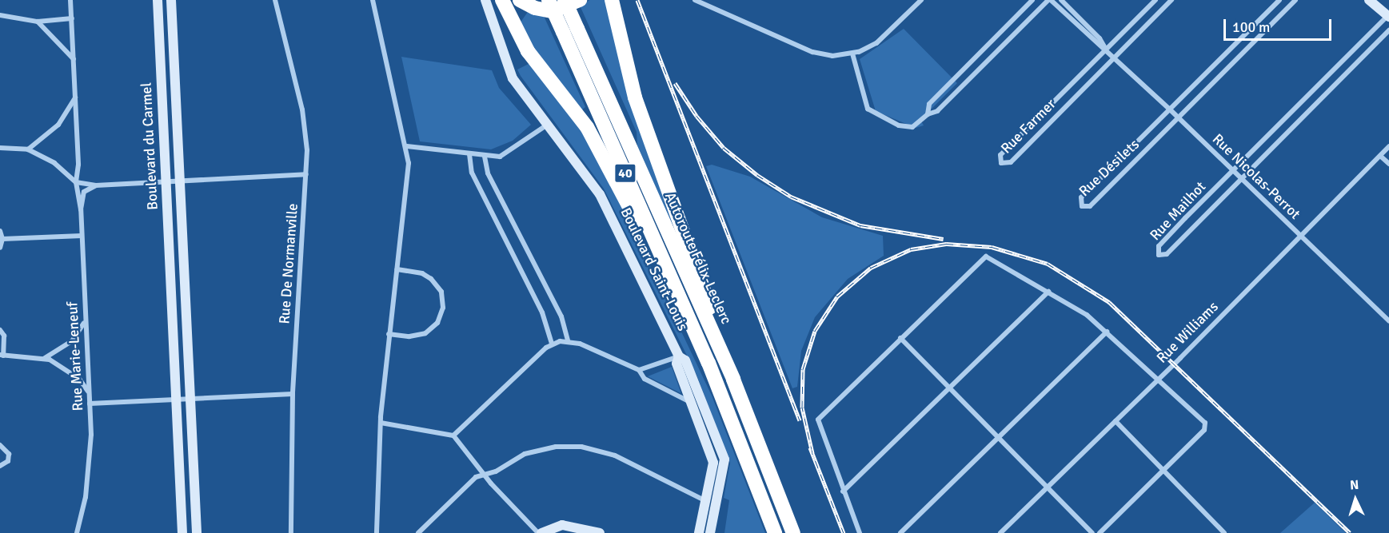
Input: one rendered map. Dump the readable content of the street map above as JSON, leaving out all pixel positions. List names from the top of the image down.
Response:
{
  "streets": {
    "highway": ["40", "Autoroute Félix-Leclerc"],
    "street": [
      "Rue Farmer",
      "Boulevard du Carmel",
      "Rue Désilets",
      "Rue Nicolas-Perrot",
      "Rue Mailhot",
      "Rue De Normanville",
      "Boulevard Saint-Louis",
      "Rue Williams",
      "Rue Marie-Leneuf"
    ]
  },
  "crossings": [
    ["Rue Farmer", "Rue Nicolas-Perrot"],
    ["Rue Désilets", "Rue Nicolas-Perrot"],
    ["Rue Nicolas-Perrot", "Rue Mailhot"],
    ["Rue Nicolas-Perrot", "Rue Williams"]
  ],
  "scale_bar": "100 m",
  "north": "top"
}
